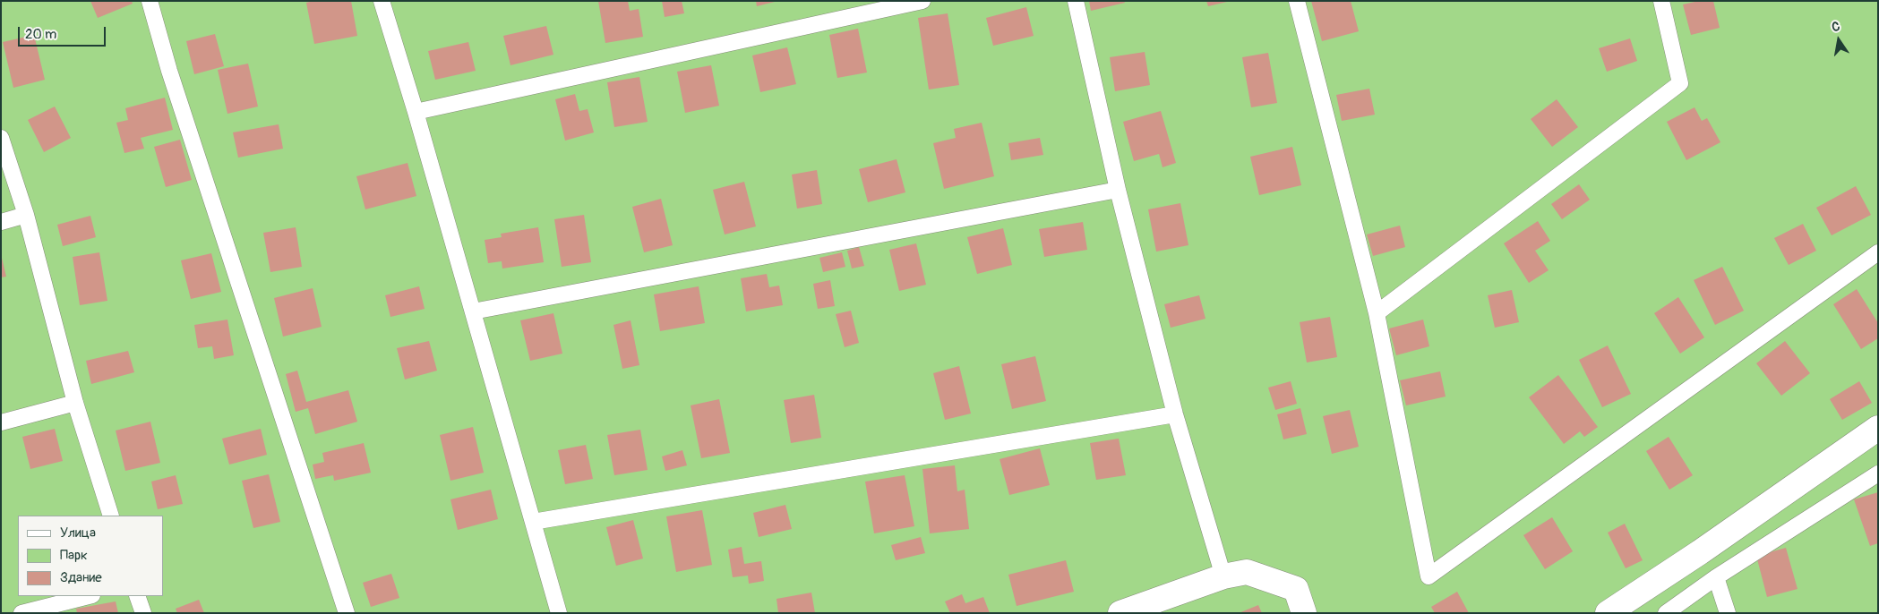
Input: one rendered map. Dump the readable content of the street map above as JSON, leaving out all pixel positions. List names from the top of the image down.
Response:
{
  "legend": ["Улица", "Парк", "Здание"],
  "scale_bar": "20 m",
  "north": "top"
}
